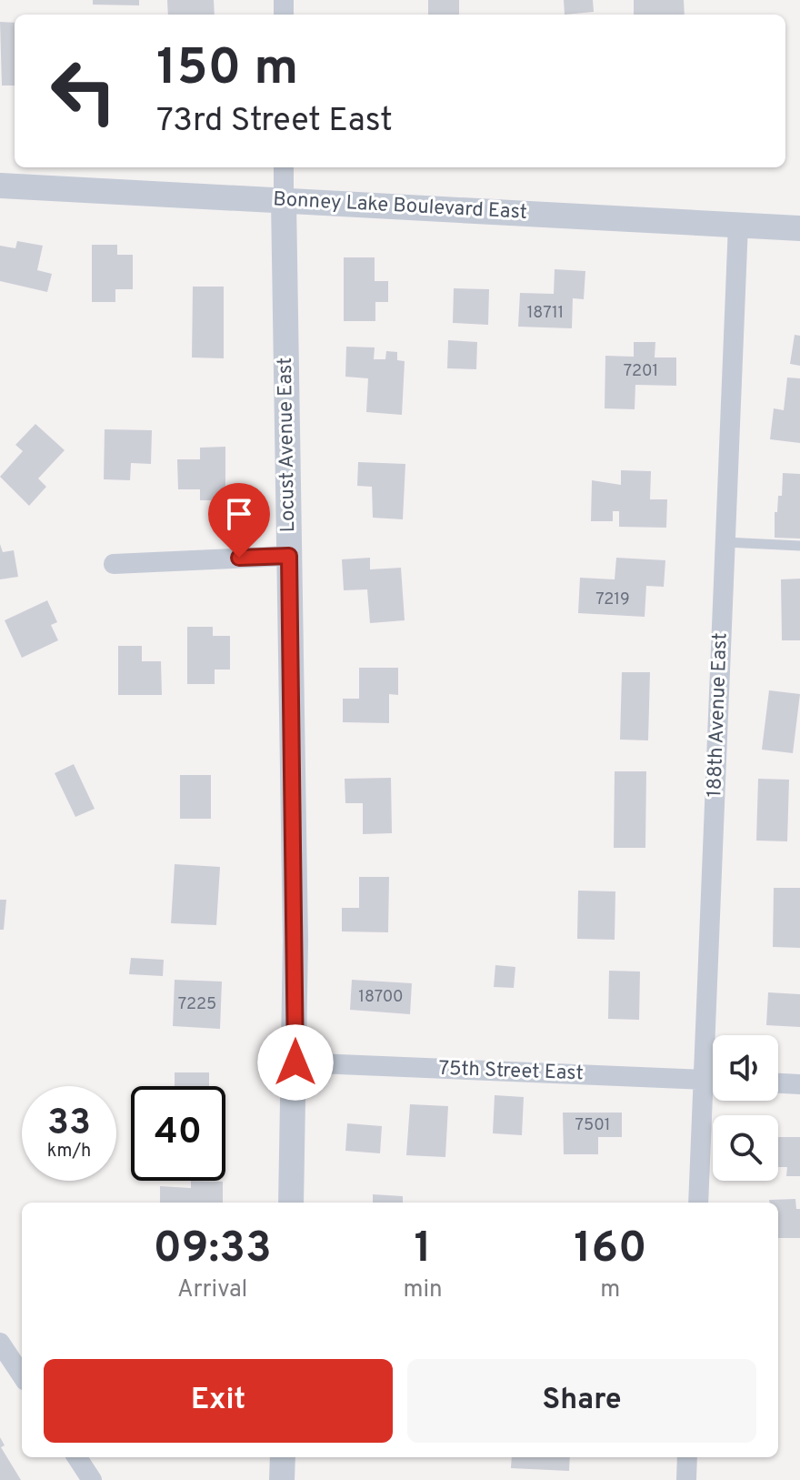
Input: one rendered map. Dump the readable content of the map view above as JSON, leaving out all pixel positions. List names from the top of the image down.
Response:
{
  "streets": {
    "street": [
      "Bonney Lake Boulevard East",
      "Locust Avenue East",
      "188th Avenue East",
      "75th Street East"
    ]
  },
  "crossings": [
    ["Bonney Lake Boulevard East", "Locust Avenue East"],
    ["Bonney Lake Boulevard East", "188th Avenue East"],
    ["Locust Avenue East", "75th Street East"],
    ["188th Avenue East", "75th Street East"]
  ],
  "house_numbers": [
    "18711",
    "7201",
    "7219",
    "18700",
    "7225",
    "7501"
  ],
  "page": {
    "turn": ["150 m", "73rd Street East"],
    "speed": "33 km/h",
    "limit": "40",
    "eta": [
      "09:33",
      "Arrival",
      "1",
      "min",
      "160",
      "m"
    ],
    "buttons": ["Exit", "Share"]
  }
}
